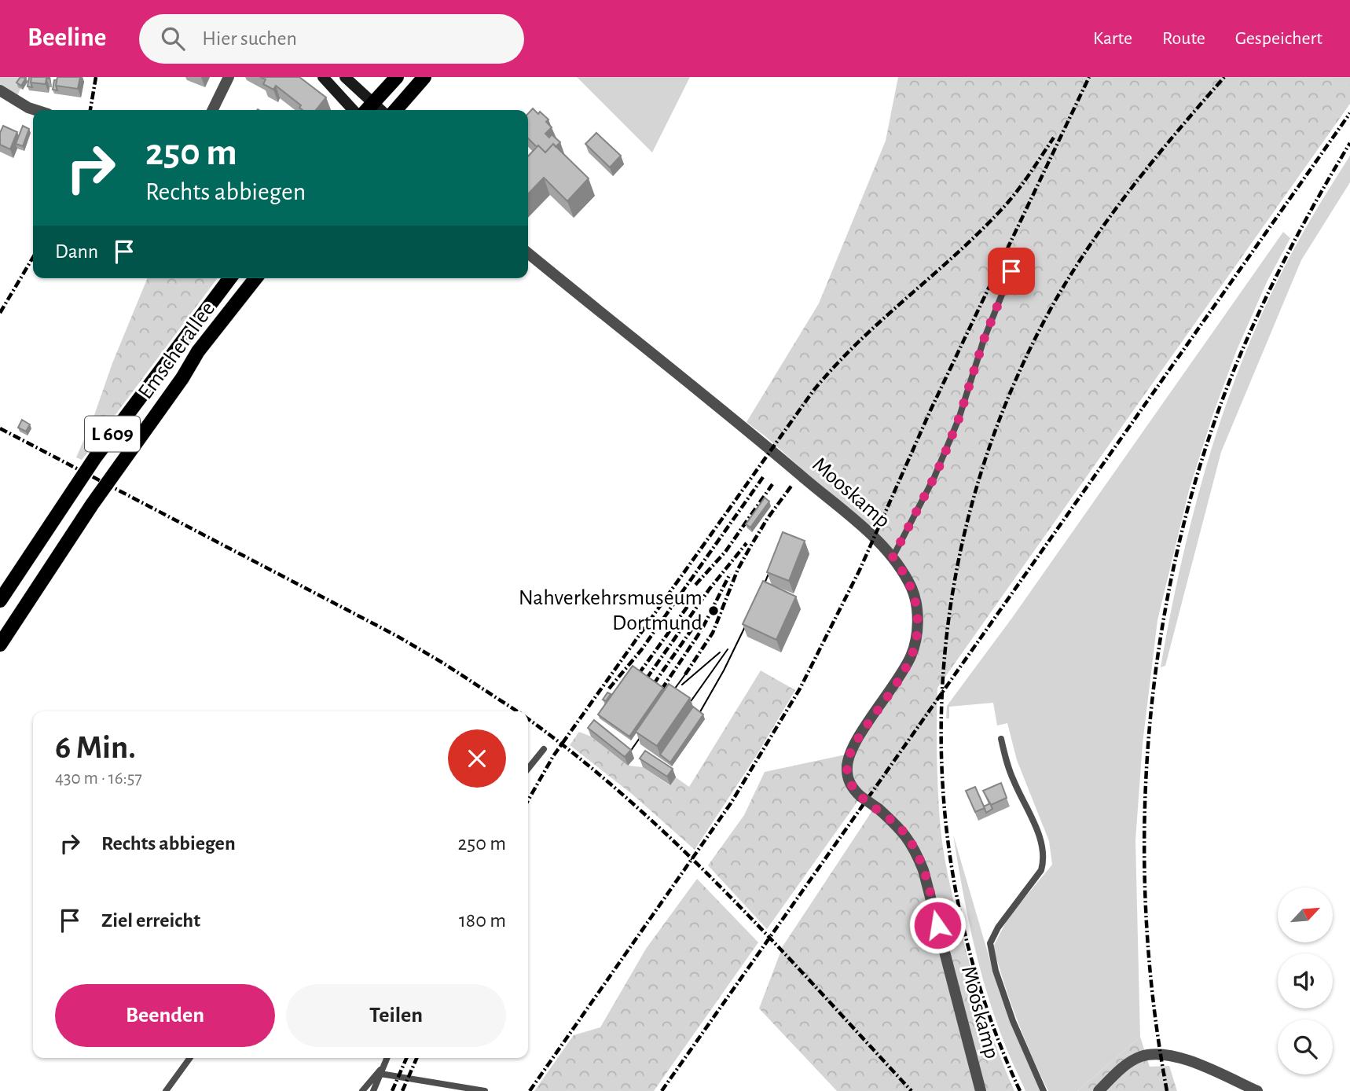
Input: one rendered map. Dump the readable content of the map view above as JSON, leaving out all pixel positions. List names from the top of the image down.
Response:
{
  "streets": {
    "main road": ["Emscherallee", "L 609"],
    "street": ["Mooskamp"]
  },
  "places": ["Nahverkehrsmuseum Dortmund"],
  "north": "top right",
  "page": {
    "header": "Beeline",
    "search": "Hier suchen",
    "nav": ["Karte", "Route", "Gespeichert"],
    "turn": ["250 m", "Rechts abbiegen"],
    "then": "Dann",
    "heading": ["6 Min.", "430 m · 16:57"],
    "list": [
      {
        "name": "Rechts abbiegen",
        "value": "250 m"
      },
      {
        "name": "Ziel erreicht",
        "value": "180 m"
      }
    ],
    "buttons": ["Beenden", "Teilen"]
  }
}
